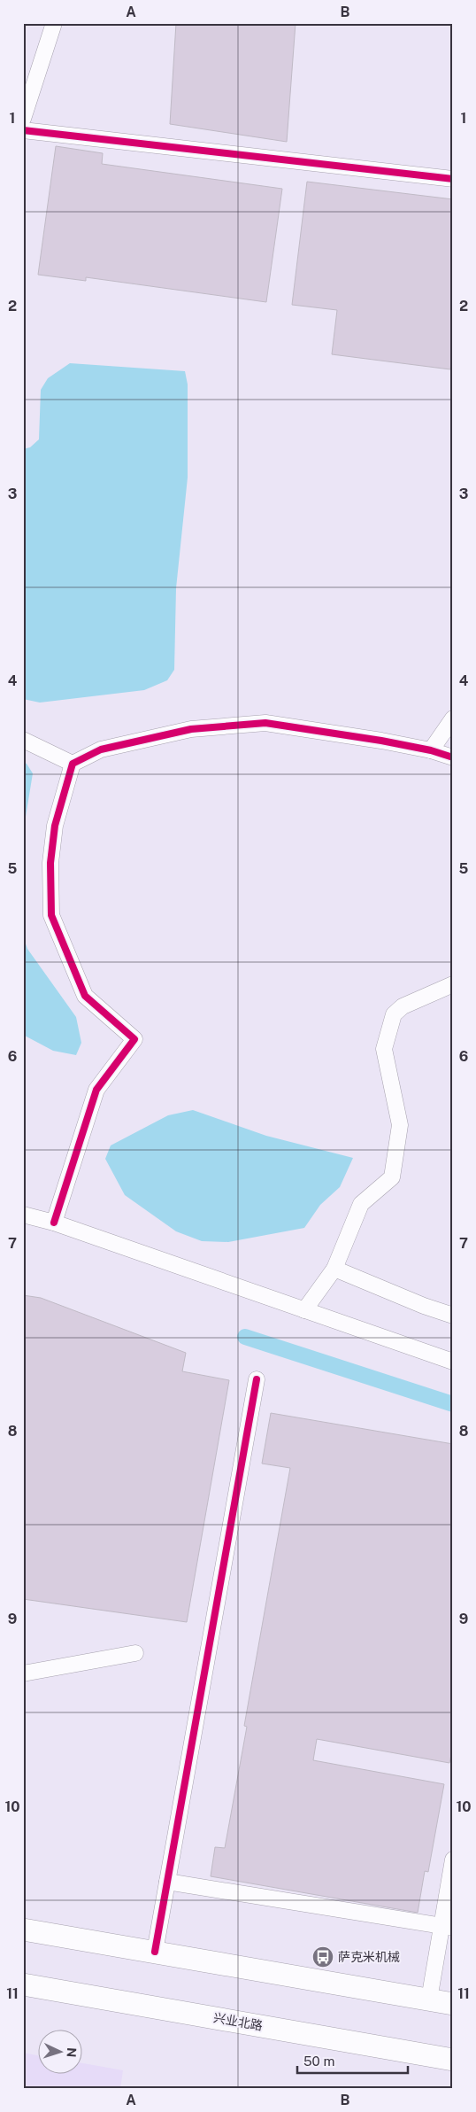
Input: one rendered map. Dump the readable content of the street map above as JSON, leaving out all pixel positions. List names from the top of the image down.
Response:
{
  "streets": {
    "main road": ["兴业北路"]
  },
  "places": {
    "bus stop": ["萨克米机械"]
  },
  "scale_bar": "50 m",
  "north": "right",
  "grid": {
    "columns": ["A", "B"],
    "rows": [
      "1",
      "2",
      "3",
      "4",
      "5",
      "6",
      "7",
      "8",
      "9",
      "10",
      "11"
    ]
  }
}
